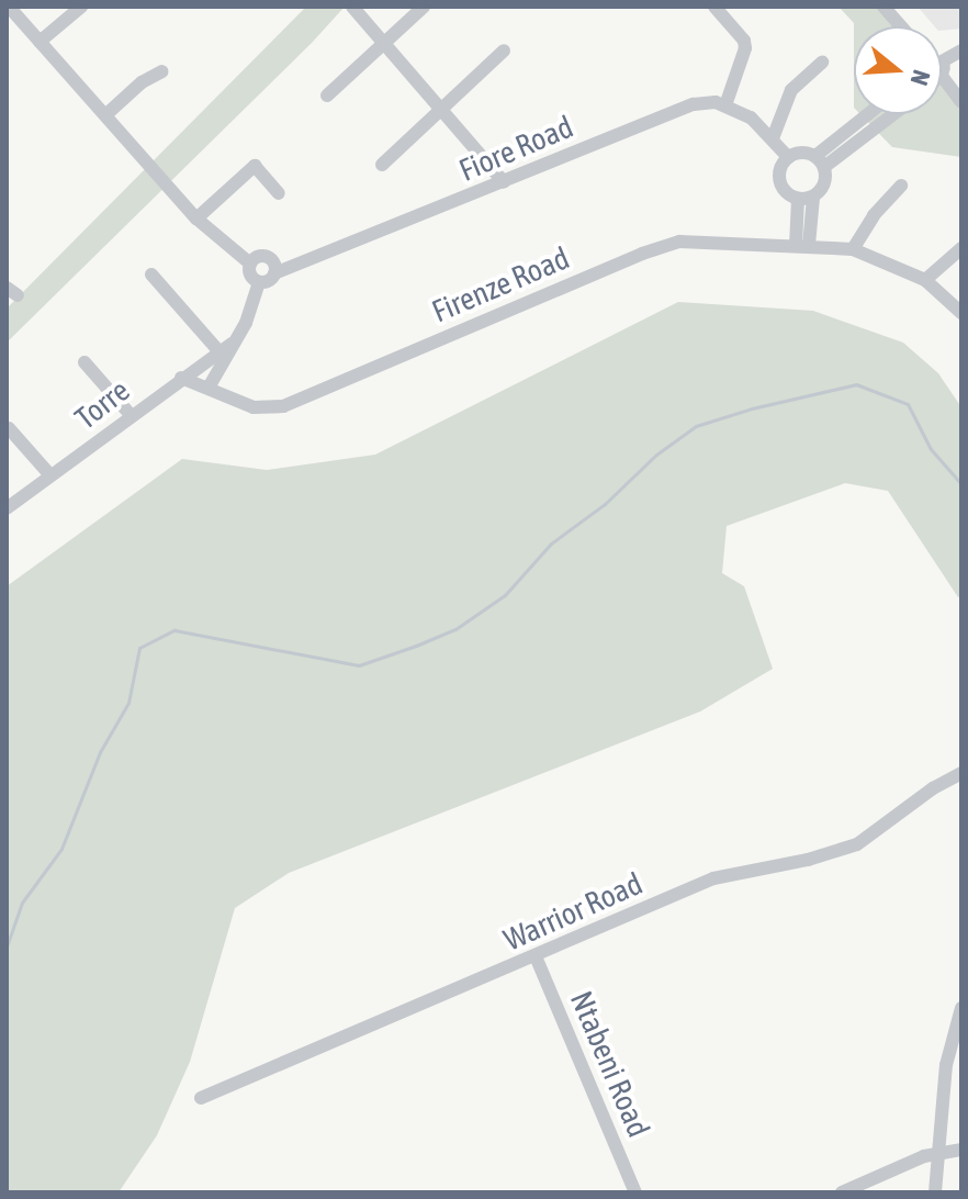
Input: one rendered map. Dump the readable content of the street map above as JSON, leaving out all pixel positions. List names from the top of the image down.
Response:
{
  "streets": {
    "street": [
      "Fiore Road",
      "Firenze Road",
      "Torre",
      "Warrior Road",
      "Ntabeni Road"
    ]
  },
  "crossings": [
    ["Fiore Road", "Torre"],
    ["Firenze Road", "Torre"],
    ["Warrior Road", "Ntabeni Road"]
  ],
  "north": "right"
}
